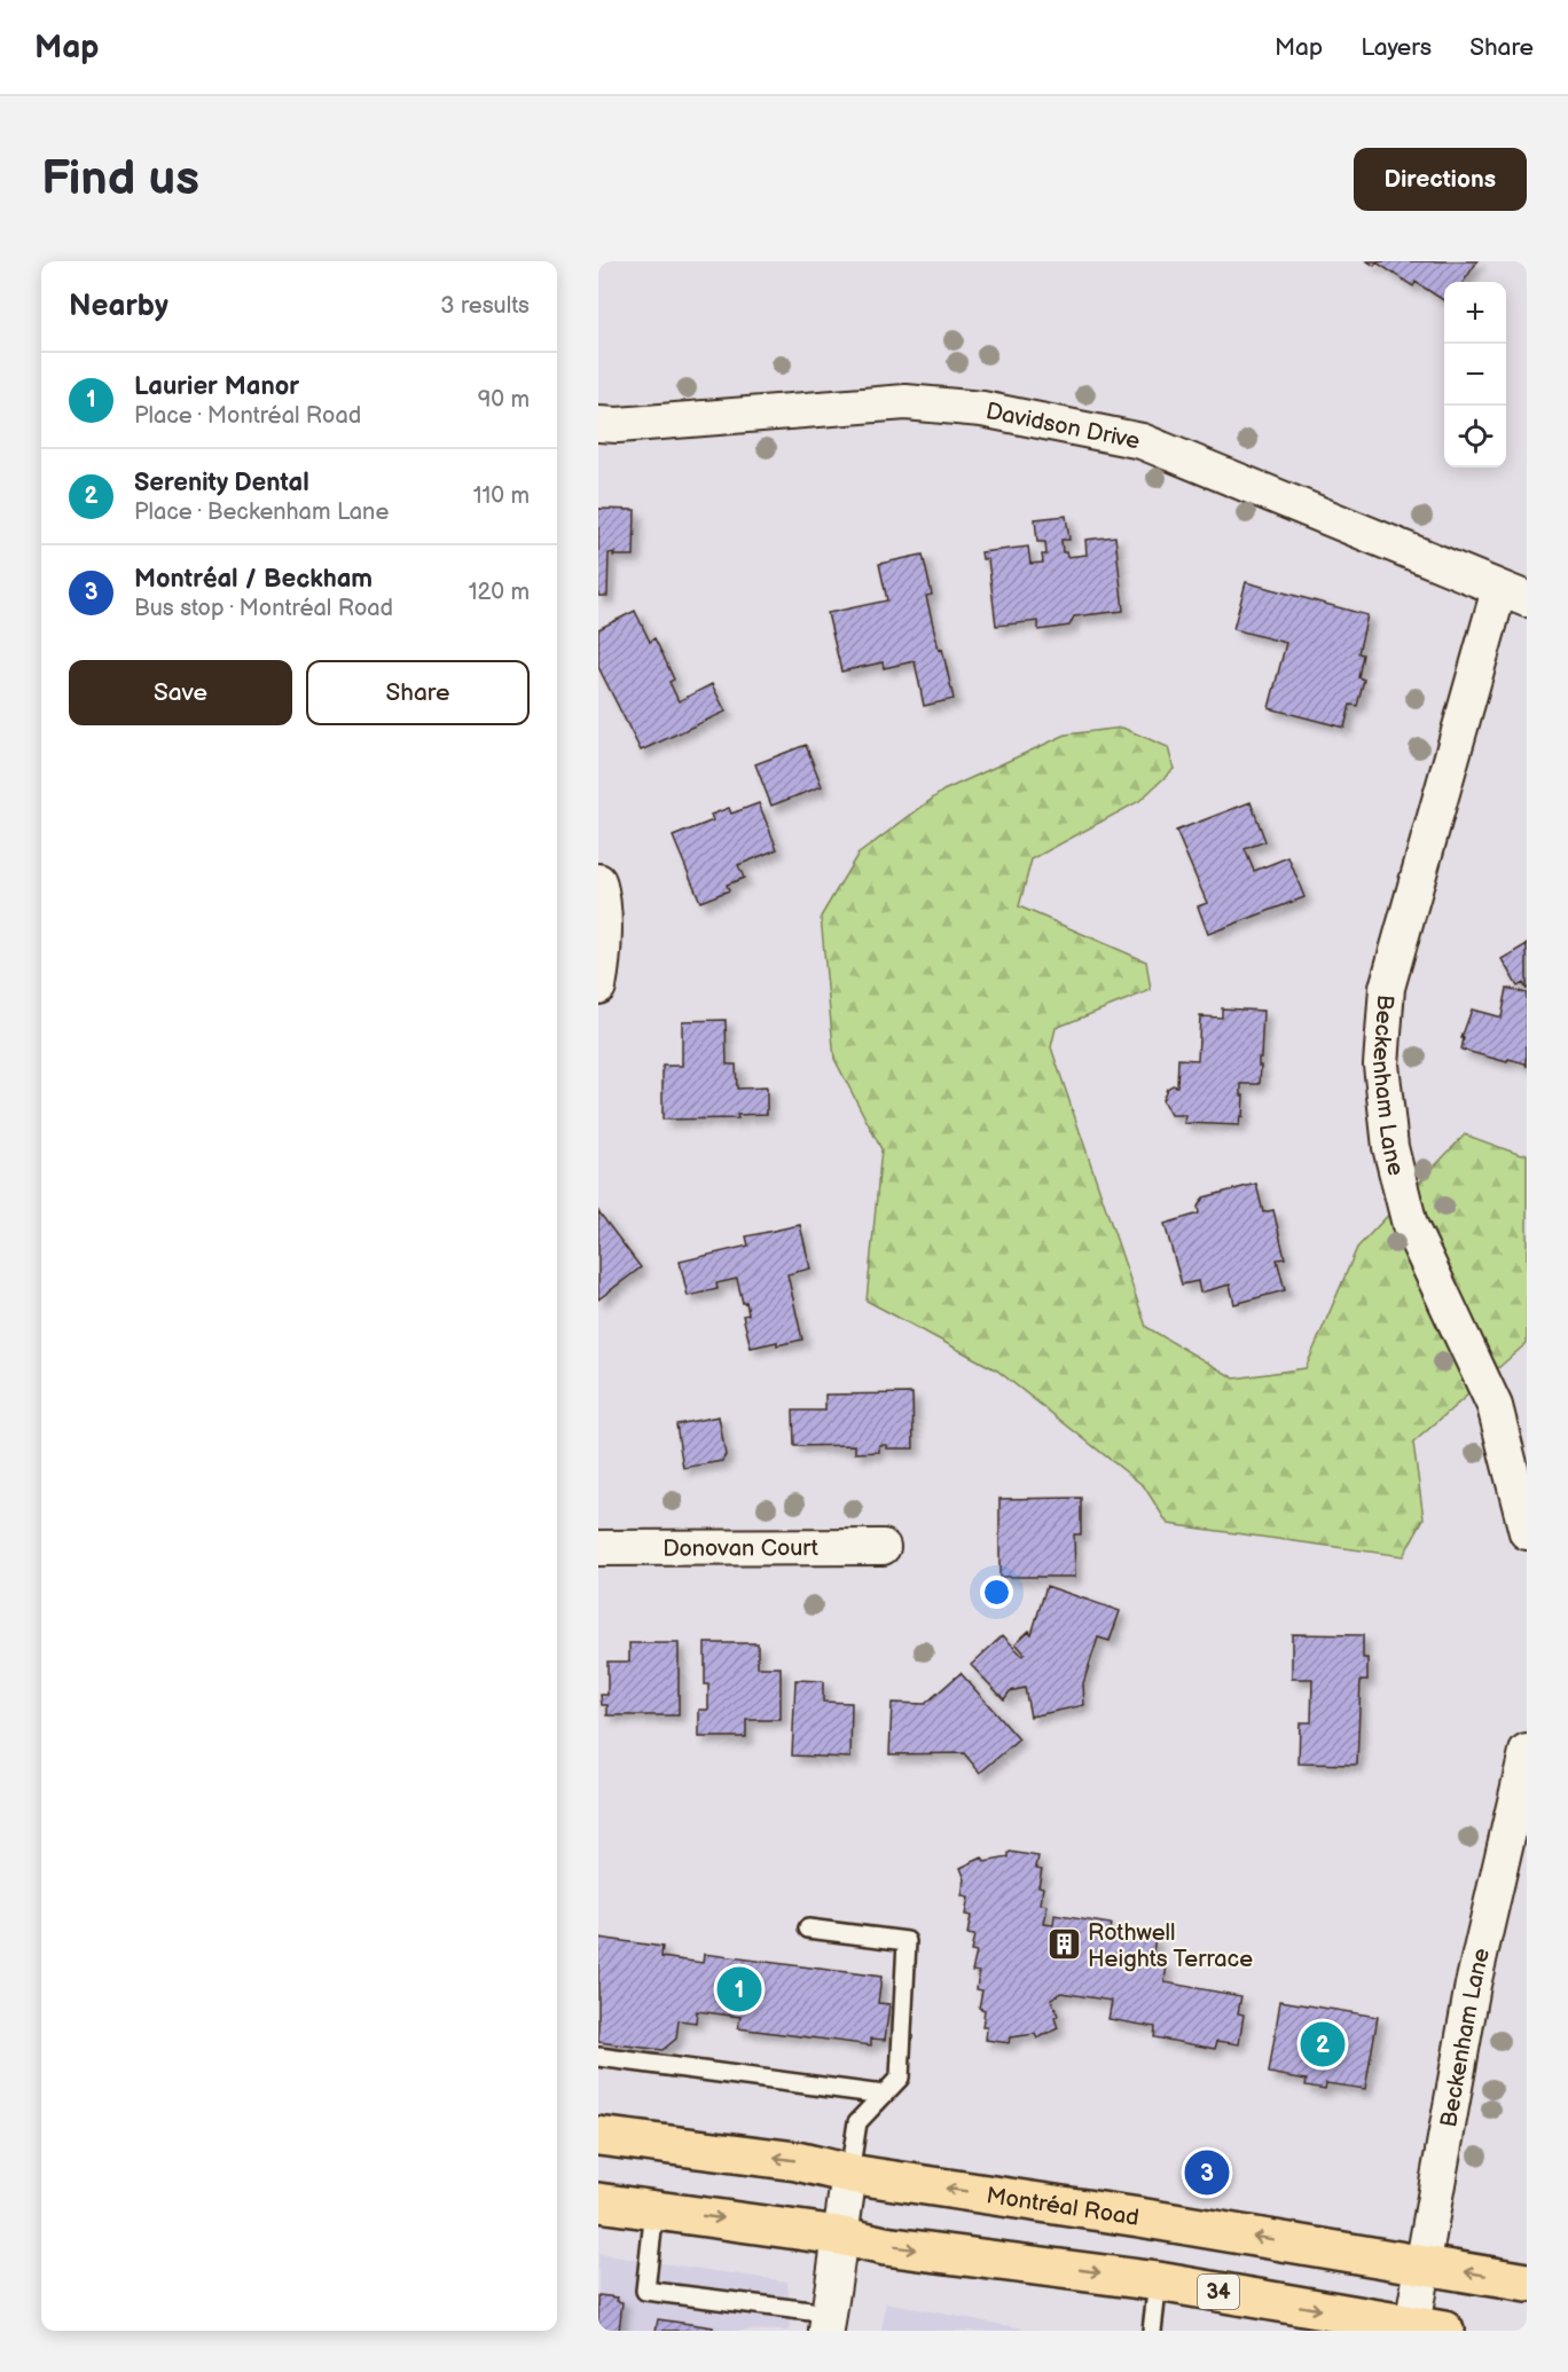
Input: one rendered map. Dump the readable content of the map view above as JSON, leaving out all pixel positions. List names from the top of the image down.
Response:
{
  "streets": {
    "main road": ["Montréal Road", "34"],
    "street": ["Davidson Drive", "Beckenham Lane", "Donovan Court"]
  },
  "crossings": [
    ["Davidson Drive", "Beckenham Lane"],
    ["Beckenham Lane", "Montréal Road"],
    ["Beckenham Lane", "34"]
  ],
  "places": {
    "building": ["Rothwell Heights Terrace"]
  },
  "page": {
    "header": "Map",
    "nav": ["Map", "Layers", "Share"],
    "buttons": [
      "Directions",
      ["Save", "Share"]
    ],
    "title": "Find us",
    "heading": ["Nearby", "3 results"],
    "map_buttons": ["+", "−"],
    "list": [
      {
        "mark": "1",
        "name": "Laurier Manor",
        "note": "Place · Montréal Road",
        "value": "90 m"
      },
      {
        "mark": "2",
        "name": "Serenity Dental",
        "note": "Place · Beckenham Lane",
        "value": "110 m"
      },
      {
        "mark": "3",
        "name": "Montréal / Beckham",
        "note": "Bus stop · Montréal Road",
        "value": "120 m"
      }
    ],
    "pins": ["1", "2", "3"]
  }
}
